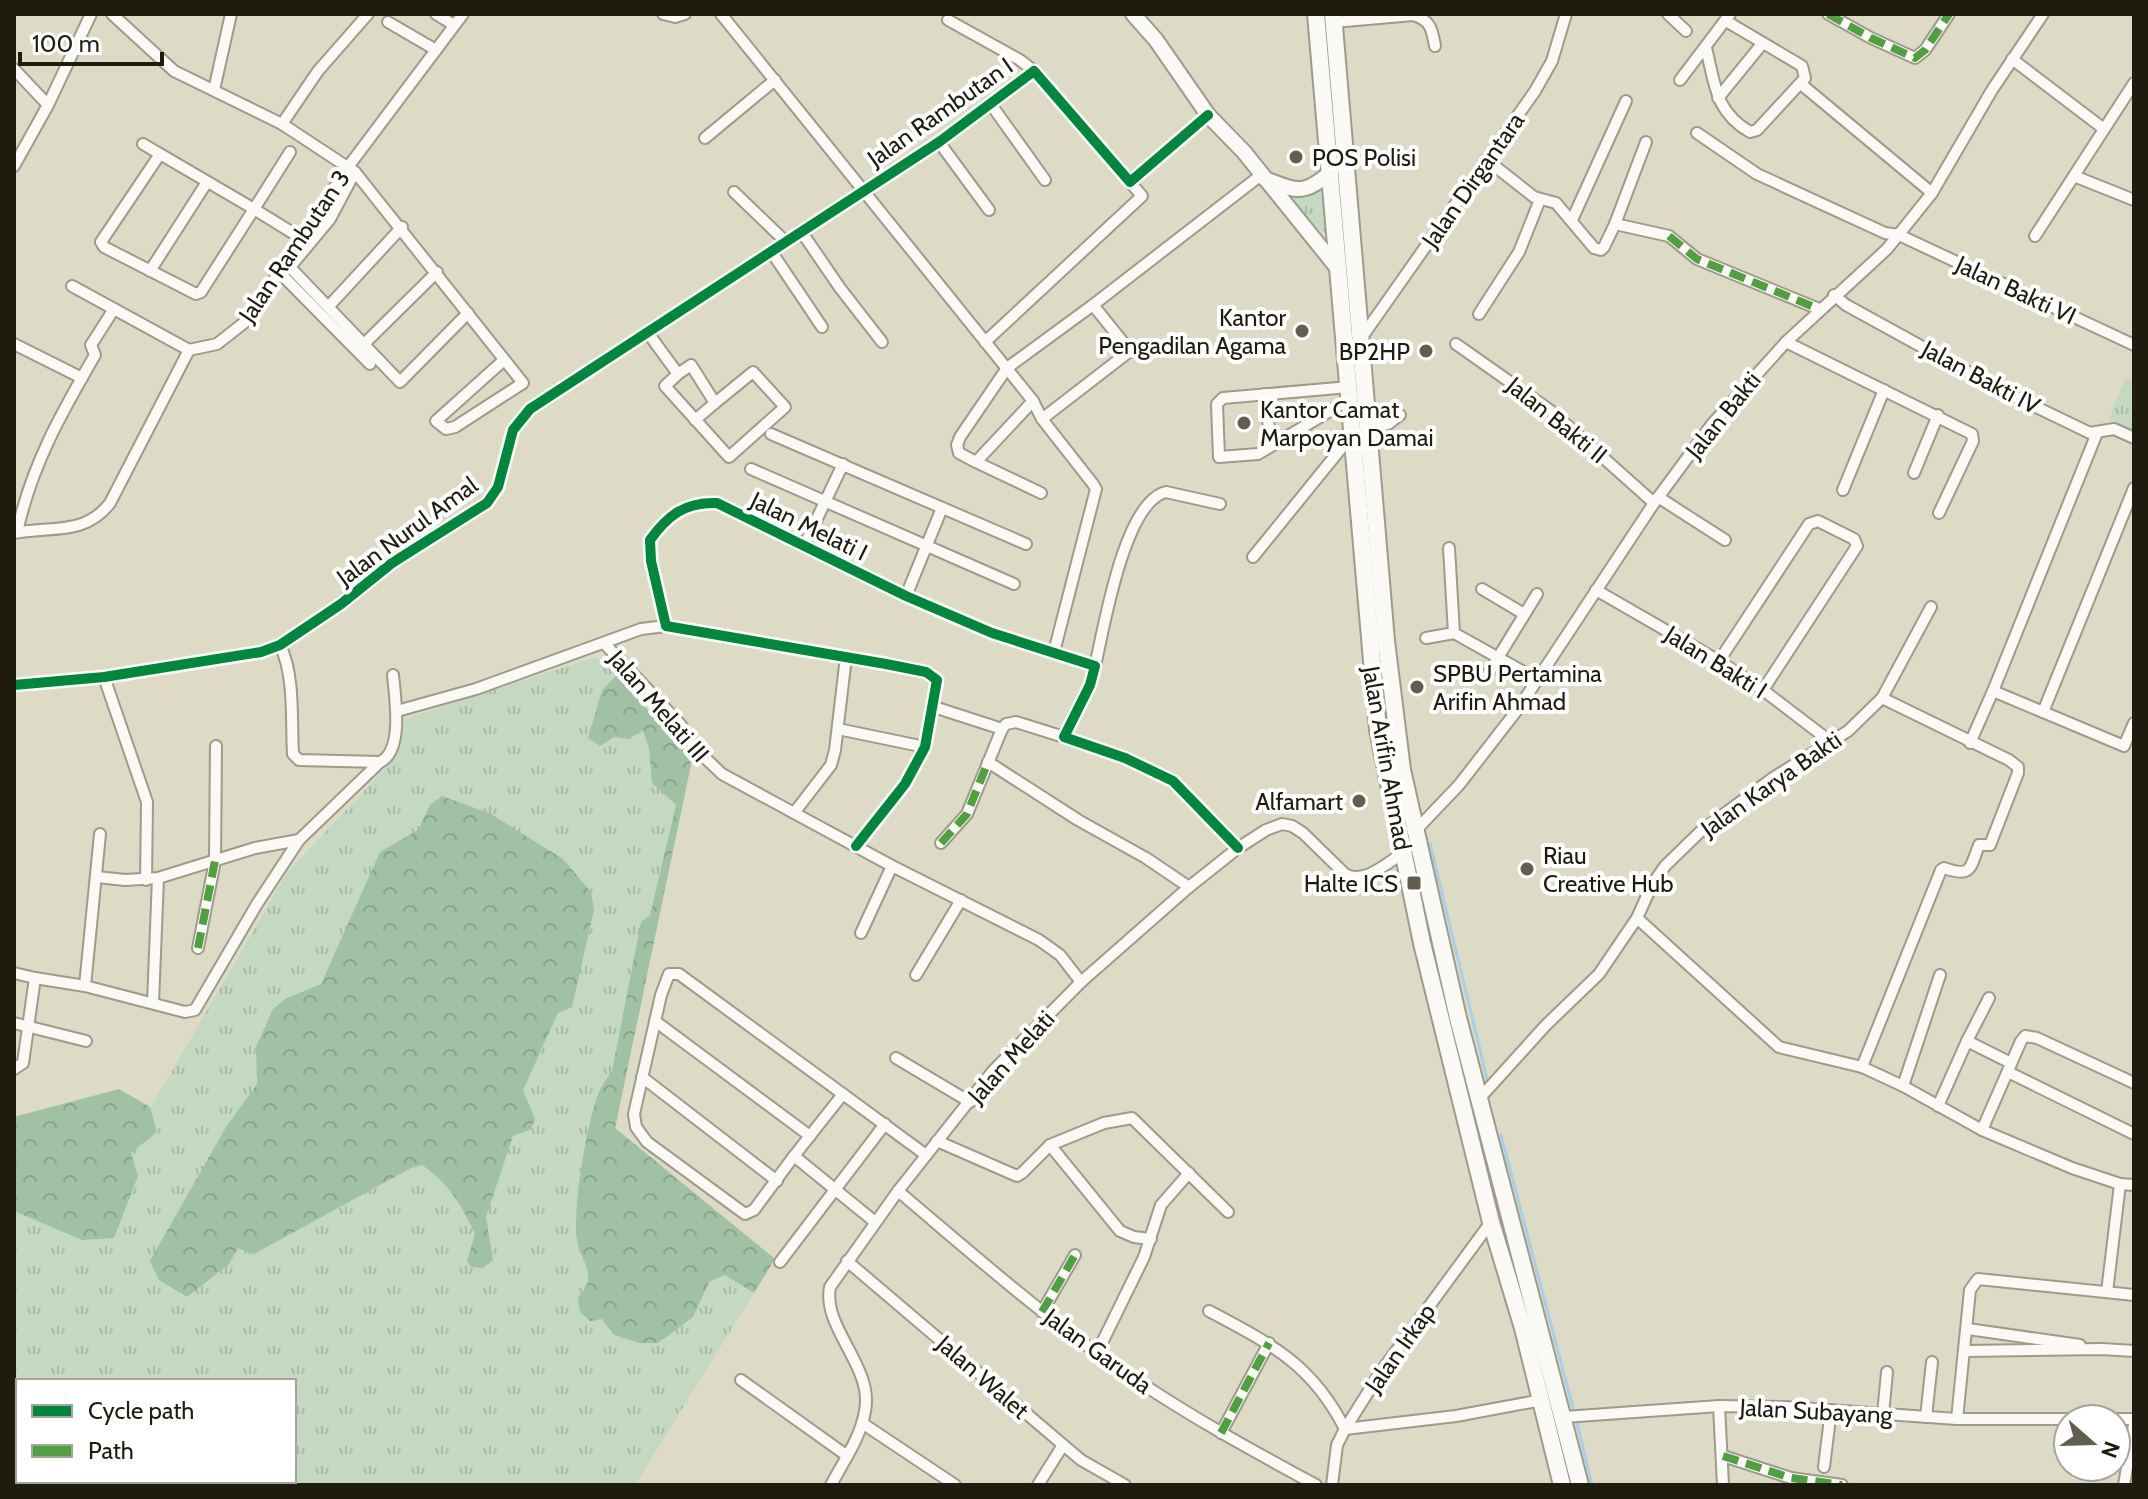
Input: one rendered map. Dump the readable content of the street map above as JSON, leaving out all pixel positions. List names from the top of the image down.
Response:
{
  "streets": {
    "main road": ["Jalan Arifin Ahmad"],
    "street": [
      "Jalan Rambutan I",
      "Jalan Dirgantara",
      "Jalan Rambutan 3",
      "Jalan Bakti VI",
      "Jalan Bakti IV",
      "Jalan Bakti",
      "Jalan Bakti II",
      "Jalan Melati I",
      "Jalan Nurul Amal",
      "Jalan Bakti I",
      "Jalan Melati III",
      "Jalan Karya Bakti",
      "Jalan Melati",
      "Jalan Irkap",
      "Jalan Garuda",
      "Jalan Walet",
      "Jalan Subayang"
    ]
  },
  "crossings": [
    ["Jalan Rambutan I", "Jalan Nurul Amal"],
    ["Jalan Dirgantara", "Jalan Arifin Ahmad"],
    ["Jalan Bakti VI", "Jalan Bakti"],
    ["Jalan Bakti IV", "Jalan Bakti"],
    ["Jalan Bakti", "Jalan Bakti II"],
    ["Jalan Bakti", "Jalan Bakti I"],
    ["Jalan Bakti", "Jalan Arifin Ahmad"],
    ["Jalan Bakti I", "Jalan Karya Bakti"],
    ["Jalan Melati III", "Jalan Melati"],
    ["Jalan Arifin Ahmad", "Jalan Karya Bakti"],
    ["Jalan Arifin Ahmad", "Jalan Melati"],
    ["Jalan Arifin Ahmad", "Jalan Irkap"],
    ["Jalan Arifin Ahmad", "Jalan Subayang"],
    ["Jalan Melati", "Jalan Garuda"],
    ["Jalan Melati", "Jalan Walet"]
  ],
  "places": {
    "other": [
      "POS Polisi",
      "Kantor Pengadilan Agama",
      "BP2HP",
      "Kantor Camat Marpoyan Damai",
      "SPBU Pertamina Arifin Ahmad",
      "Alfamart",
      "Riau Creative Hub"
    ],
    "transit": ["Halte ICS"]
  },
  "legend": ["Cycle path", "Path"],
  "scale_bar": "100 m",
  "north": "right"
}
